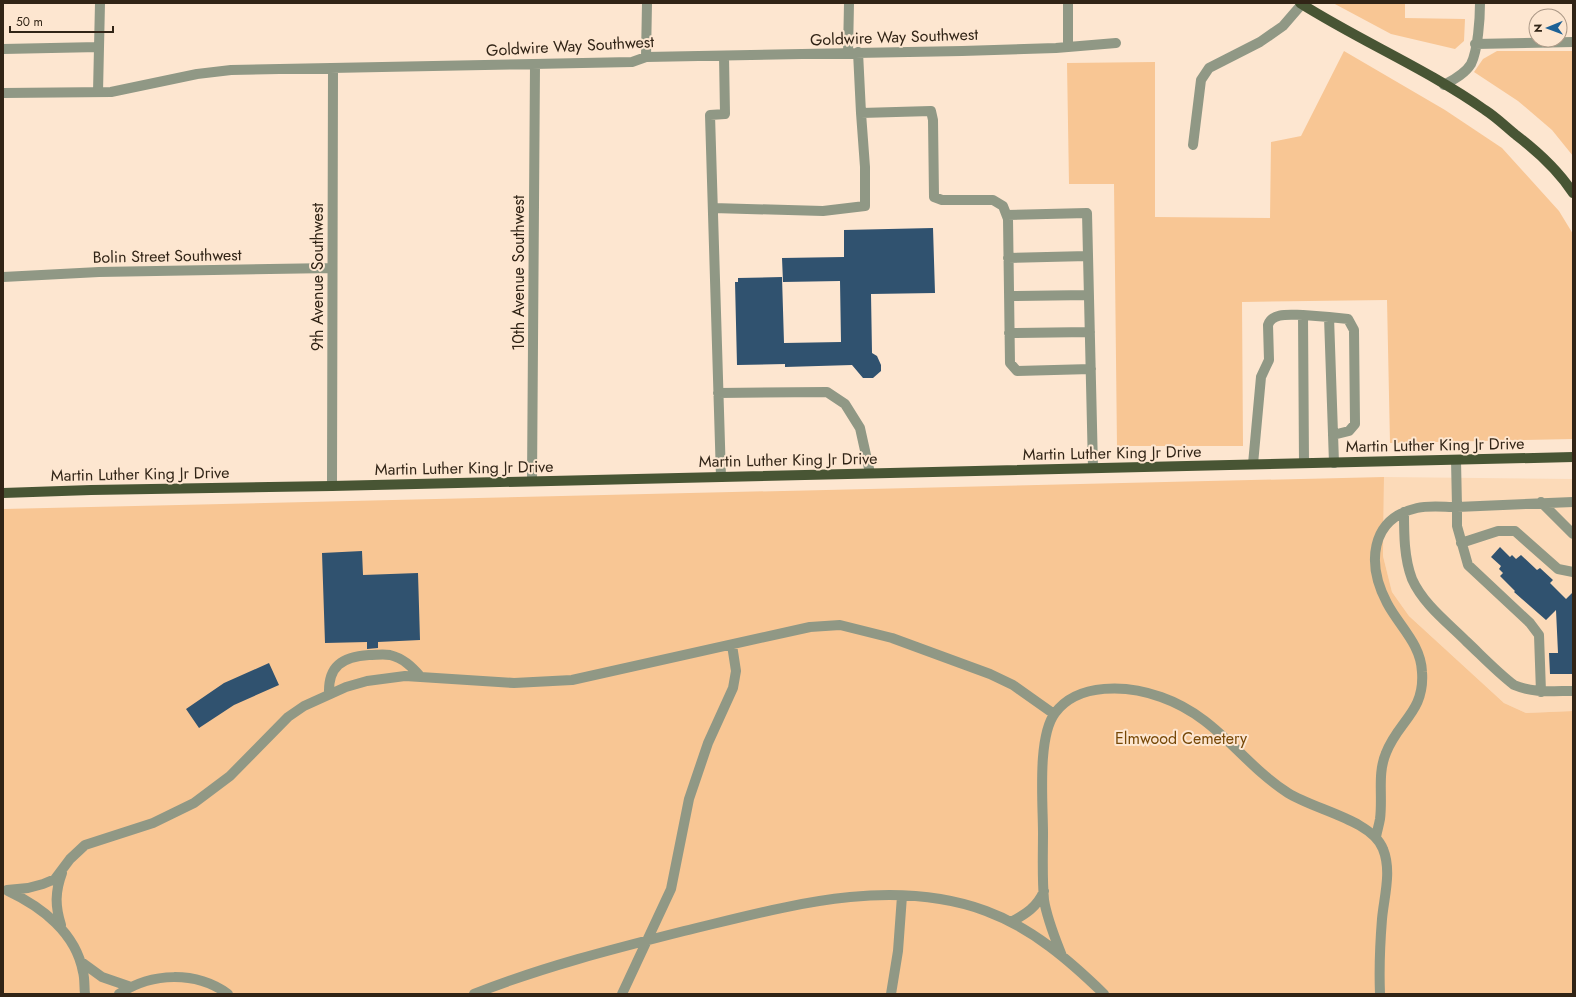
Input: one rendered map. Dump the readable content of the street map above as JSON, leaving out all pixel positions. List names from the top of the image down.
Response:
{
  "streets": {
    "main road": ["Martin Luther King Jr Drive"],
    "street": [
      "Goldwire Way Southwest",
      "Bolin Street Southwest",
      "10th Avenue Southwest",
      "9th Avenue Southwest"
    ]
  },
  "crossings": [
    ["Goldwire Way Southwest", "10th Avenue Southwest"],
    ["Goldwire Way Southwest", "9th Avenue Southwest"],
    ["Bolin Street Southwest", "9th Avenue Southwest"],
    ["10th Avenue Southwest", "Martin Luther King Jr Drive"],
    ["9th Avenue Southwest", "Martin Luther King Jr Drive"]
  ],
  "parks": ["Elmwood Cemetery"],
  "scale_bar": "50 m",
  "north": "left"
}
